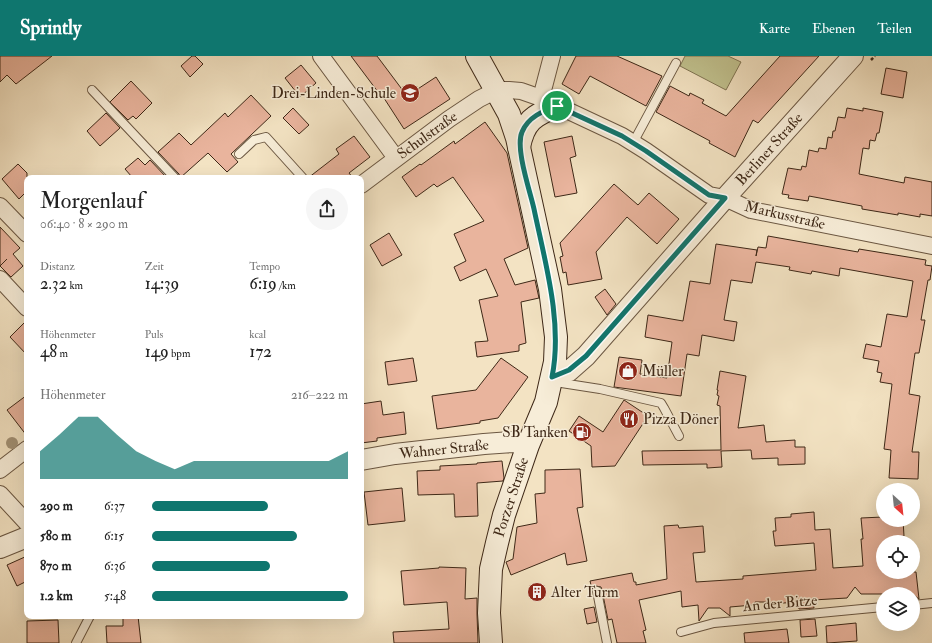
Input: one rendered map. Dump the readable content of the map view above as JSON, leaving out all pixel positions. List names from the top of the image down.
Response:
{
  "streets": {
    "main road": ["Porzer Straße"],
    "street": [
      "Schulstraße",
      "Berliner Straße",
      "Markusstraße",
      "Wahner Straße"
    ],
    "lane": ["An der Bitze"]
  },
  "crossings": [
    ["Schulstraße", "Markusstraße"],
    ["Schulstraße", "Porzer Straße"],
    ["Berliner Straße", "Markusstraße"],
    ["Berliner Straße", "Porzer Straße"],
    ["Markusstraße", "Porzer Straße"],
    ["Wahner Straße", "Porzer Straße"]
  ],
  "places": {
    "school or university": ["Drei-Linden-Schule"],
    "shop": ["Müller"],
    "restaurant": ["Pizza Döner"],
    "fuel station": ["SB Tanken"],
    "building": ["Alter Turm"]
  },
  "north": "bottom right",
  "page": {
    "header": "Sprintly",
    "nav": ["Karte", "Ebenen", "Teilen"],
    "heading": ["Morgenlauf", "06:40 · 8 × 290 m"],
    "stats": [
      ["Distanz", "2.32 km"],
      ["Zeit", "14:39"],
      ["Tempo", "6:19 /km"],
      ["Höhenmeter", "48 m"],
      ["Puls", "149 bpm"],
      ["kcal", "172"]
    ],
    "chart": ["Höhenmeter", "216–222 m"],
    "list": [
      {
        "name": "290 m",
        "note": "6:37"
      },
      {
        "name": "580 m",
        "note": "6:15"
      },
      {
        "name": "870 m",
        "note": "6:36"
      },
      {
        "name": "1.2 km",
        "note": "5:48"
      }
    ]
  }
}
